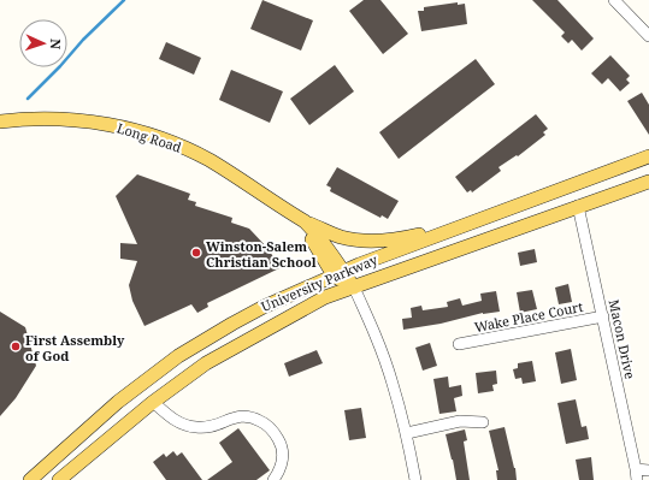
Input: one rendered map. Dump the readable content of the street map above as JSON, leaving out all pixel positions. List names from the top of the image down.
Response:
{
  "streets": {
    "main road": ["Long Road", "University Parkway"],
    "street": ["Wake Place Court", "Macon Drive"]
  },
  "crossings": [
    ["Long Road", "University Parkway"],
    ["University Parkway", "Macon Drive"],
    ["Wake Place Court", "Macon Drive"]
  ],
  "places": ["Winston-Salem Christian School", "First Assembly of God"],
  "north": "right"
}
